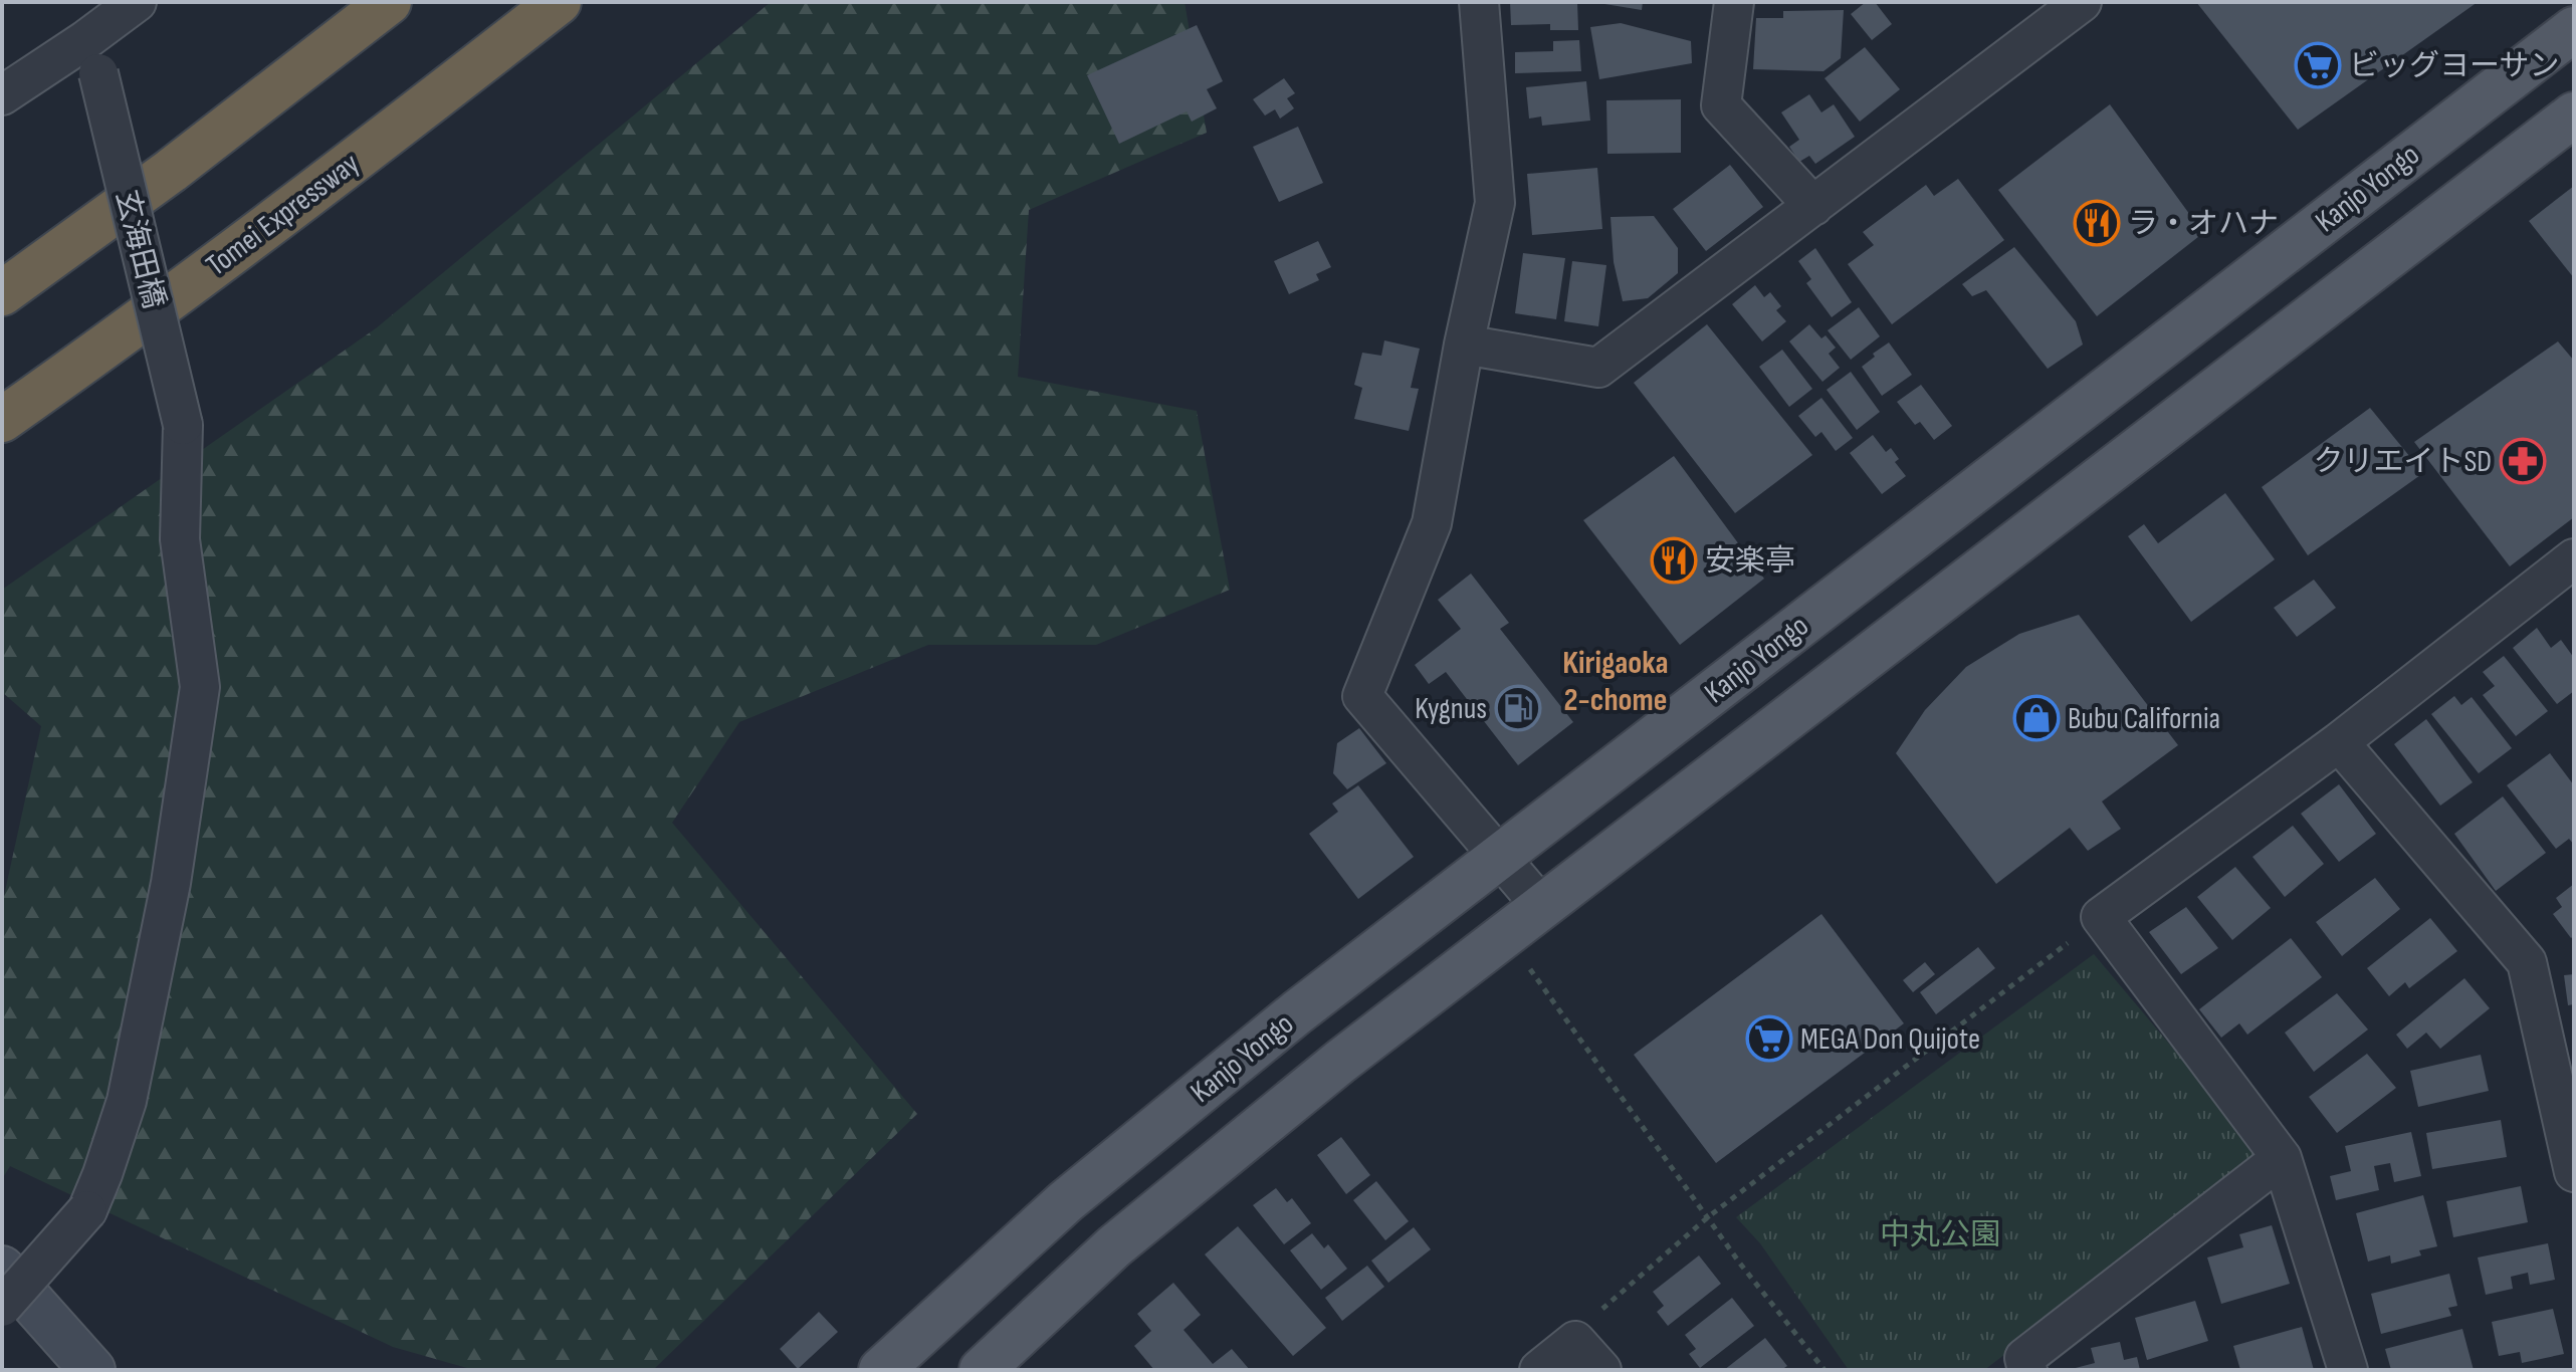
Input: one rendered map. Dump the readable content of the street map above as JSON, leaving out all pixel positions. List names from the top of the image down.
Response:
{
  "streets": {
    "highway": ["Tomei Expressway"],
    "main road": ["Kanjo Yongo"],
    "street": ["玄海田橋"]
  },
  "districts": ["Kirigaoka 2-chome"],
  "parks": ["中丸公園"],
  "places": {
    "supermarket": ["ビッグヨーサン", "MEGA Don Quijote"],
    "restaurant": ["ラ・オハナ", "安楽亭"],
    "pharmacy": ["クリエイトSD"],
    "fuel station": ["Kygnus"],
    "shop": ["Bubu California"]
  }
}
